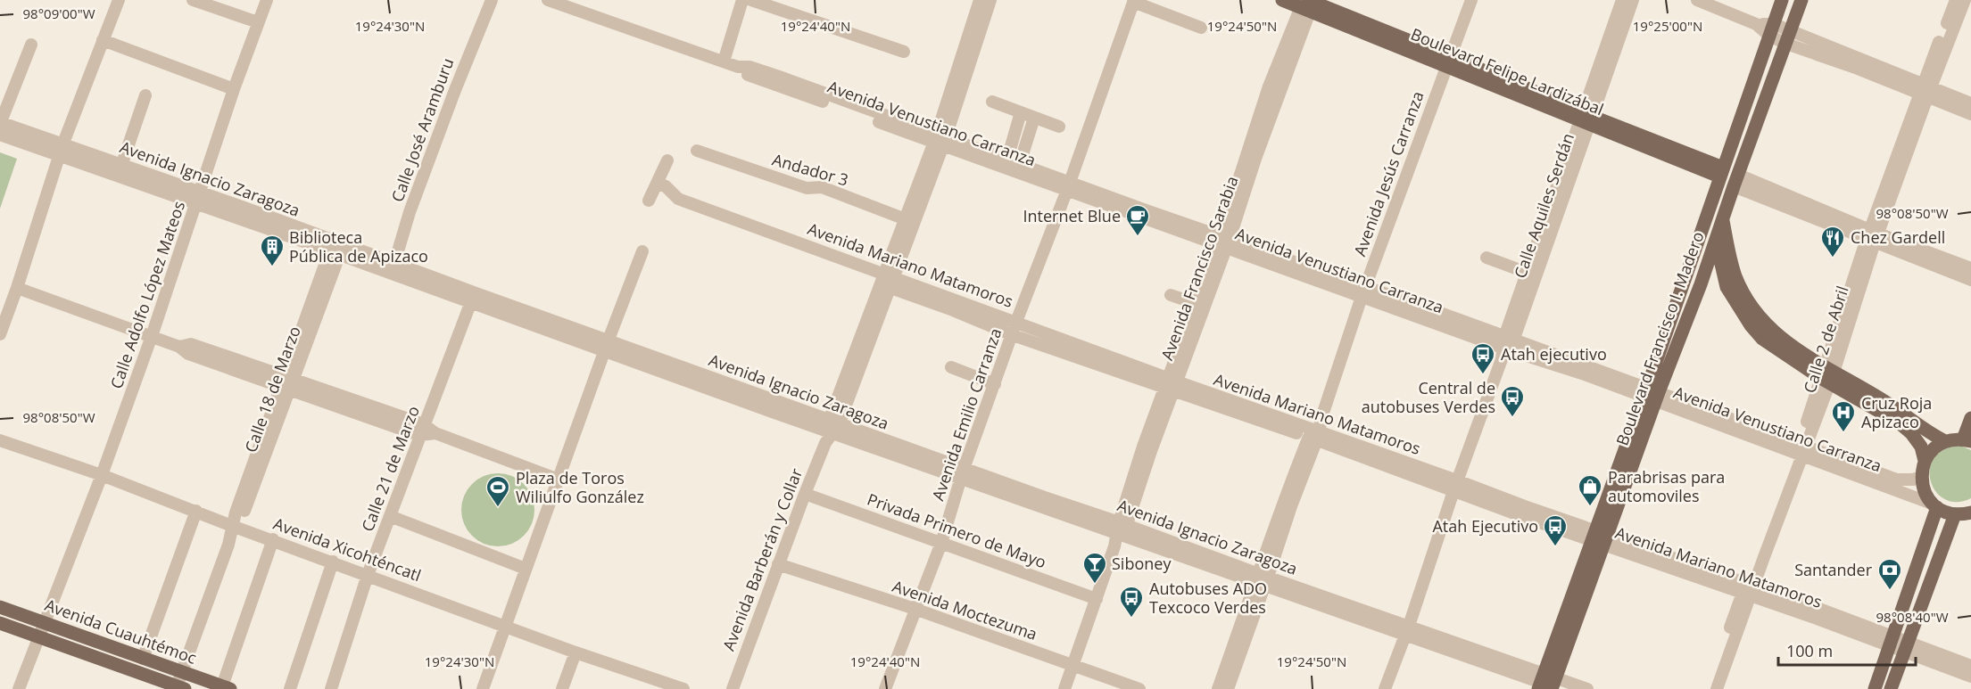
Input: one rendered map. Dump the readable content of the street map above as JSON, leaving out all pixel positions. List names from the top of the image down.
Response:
{
  "streets": {
    "main road": ["Boulevard Felipe Lardizábal", "Boulevard Francisco I. Madero", "Avenida Cuauhtémoc"],
    "street": [
      "Avenida Venustiano Carranza",
      "Calle José Aramburu",
      "Andador 3",
      "Avenida Jesús Carranza",
      "Avenida Ignacio Zaragoza",
      "Calle Aquiles Serdán",
      "Avenida Mariano Matamoros",
      "Avenida Francisco Sarabia",
      "Calle Adolfo López Mateos",
      "Calle 2 de Abril",
      "Calle 18 de Marzo",
      "Avenida Emilio Carranza",
      "Calle 21 de Marzo",
      "Privada Primero de Mayo",
      "Avenida Xicohténcatl",
      "Avenida Barberán y Collar",
      "Avenida Moctezuma"
    ]
  },
  "crossings": [
    ["Boulevard Felipe Lardizábal", "Avenida Jesús Carranza"],
    ["Boulevard Felipe Lardizábal", "Calle Aquiles Serdán"],
    ["Boulevard Felipe Lardizábal", "Avenida Francisco Sarabia"],
    ["Boulevard Felipe Lardizábal", "Boulevard Francisco I. Madero"],
    ["Avenida Venustiano Carranza", "Avenida Jesús Carranza"],
    ["Avenida Venustiano Carranza", "Calle Aquiles Serdán"],
    ["Avenida Venustiano Carranza", "Avenida Francisco Sarabia"],
    ["Avenida Venustiano Carranza", "Boulevard Francisco I. Madero"],
    ["Avenida Venustiano Carranza", "Calle 2 de Abril"],
    ["Avenida Venustiano Carranza", "Avenida Emilio Carranza"],
    ["Avenida Venustiano Carranza", "Avenida Barberán y Collar"],
    ["Calle José Aramburu", "Avenida Ignacio Zaragoza"],
    ["Andador 3", "Avenida Barberán y Collar"],
    ["Avenida Jesús Carranza", "Avenida Ignacio Zaragoza"],
    ["Avenida Jesús Carranza", "Avenida Mariano Matamoros"],
    ["Avenida Ignacio Zaragoza", "Calle Aquiles Serdán"],
    ["Avenida Ignacio Zaragoza", "Avenida Francisco Sarabia"],
    ["Avenida Ignacio Zaragoza", "Calle Adolfo López Mateos"],
    ["Avenida Ignacio Zaragoza", "Boulevard Francisco I. Madero"],
    ["Avenida Ignacio Zaragoza", "Calle 18 de Marzo"],
    ["Avenida Ignacio Zaragoza", "Avenida Emilio Carranza"],
    ["Avenida Ignacio Zaragoza", "Calle 21 de Marzo"],
    ["Avenida Ignacio Zaragoza", "Avenida Barberán y Collar"],
    ["Calle Aquiles Serdán", "Avenida Mariano Matamoros"],
    ["Avenida Mariano Matamoros", "Avenida Francisco Sarabia"],
    ["Avenida Mariano Matamoros", "Boulevard Francisco I. Madero"],
    ["Avenida Mariano Matamoros", "Calle 2 de Abril"],
    ["Avenida Mariano Matamoros", "Avenida Emilio Carranza"],
    ["Avenida Mariano Matamoros", "Avenida Barberán y Collar"],
    ["Avenida Francisco Sarabia", "Privada Primero de Mayo"],
    ["Avenida Francisco Sarabia", "Avenida Moctezuma"],
    ["Calle Adolfo López Mateos", "Avenida Xicohténcatl"],
    ["Calle Adolfo López Mateos", "Avenida Cuauhtémoc"],
    ["Calle 18 de Marzo", "Avenida Xicohténcatl"],
    ["Calle 18 de Marzo", "Avenida Cuauhtémoc"],
    ["Avenida Emilio Carranza", "Privada Primero de Mayo"],
    ["Avenida Emilio Carranza", "Avenida Moctezuma"],
    ["Calle 21 de Marzo", "Avenida Xicohténcatl"],
    ["Privada Primero de Mayo", "Avenida Barberán y Collar"],
    ["Avenida Barberán y Collar", "Avenida Moctezuma"]
  ],
  "places": {
    "cafe": ["Internet Blue"],
    "restaurant": ["Chez Gardell"],
    "building": ["Biblioteca Pública de Apizaco"],
    "bus stop": [
      "Atah ejecutivo",
      "Central de autobuses Verdes",
      "Atah Ejecutivo",
      "Autobuses ADO Texcoco Verdes"
    ],
    "hospital": ["Cruz Roja Apizaco"],
    "shop": ["Parabrisas para automoviles"],
    "sports": ["Plaza de Toros Wiliulfo González"],
    "bar": ["Siboney"],
    "bank": ["Santander"]
  },
  "scale_bar": "100 m",
  "coordinates": [
    "98°09'00\"W",
    "19°24'30\"N",
    "19°24'40\"N",
    "19°24'50\"N",
    "19°25'00\"N",
    "98°08'50\"W",
    "98°08'40\"W"
  ]
}
